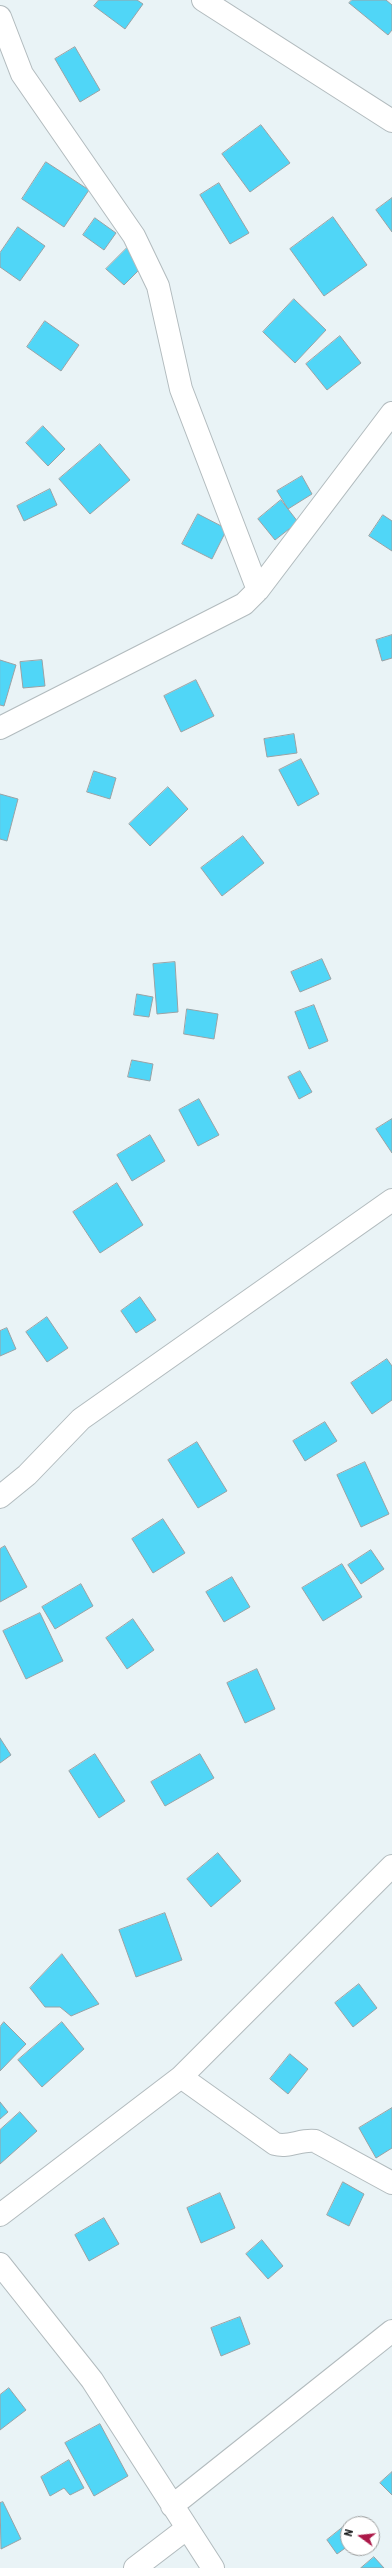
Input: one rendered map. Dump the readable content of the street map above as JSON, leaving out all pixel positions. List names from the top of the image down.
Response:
{
  "north": "left"
}
